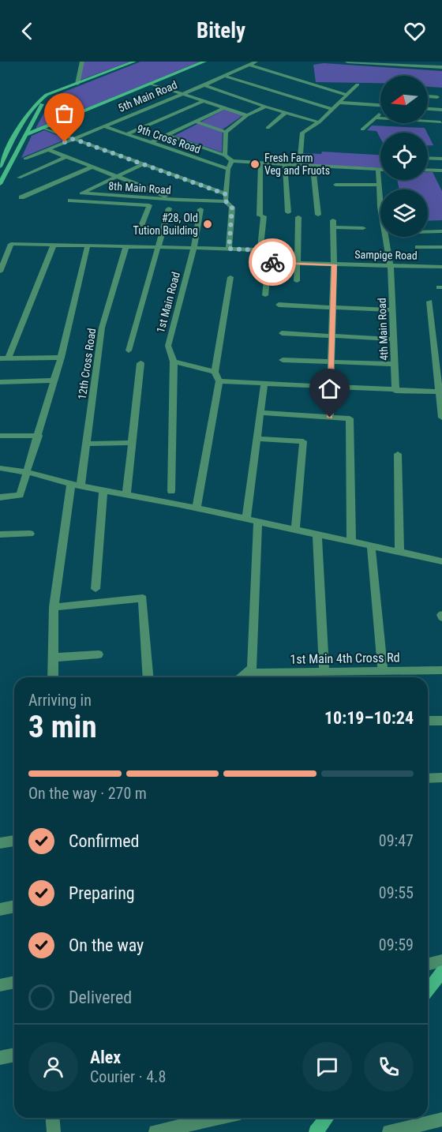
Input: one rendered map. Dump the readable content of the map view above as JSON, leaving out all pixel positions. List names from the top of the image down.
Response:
{
  "streets": {
    "street": [
      "5th Main Road",
      "9th Cross Road",
      "8th Main Road",
      "Sampige Road",
      "1st Main Road",
      "4th Main Road",
      "12th Cross Road",
      "1st Main 4th Cross Rd"
    ]
  },
  "crossings": [
    ["5th Main Road", "9th Cross Road"],
    ["Sampige Road", "4th Main Road"]
  ],
  "places": ["Fresh Farm Veg and Fruots", "#28, Old Tution Building"],
  "north": "left",
  "page": {
    "header": "Bitely",
    "heading": ["3 min", "Arriving in", "10:19–10:24"],
    "panel": ["Alex", "Courier · 4.8"],
    "bar": "On the way · 270 m",
    "list": [
      ["Confirmed", "09:47"],
      ["Preparing", "09:55"],
      ["On the way", "09:59"],
      "Delivered"
    ]
  }
}
